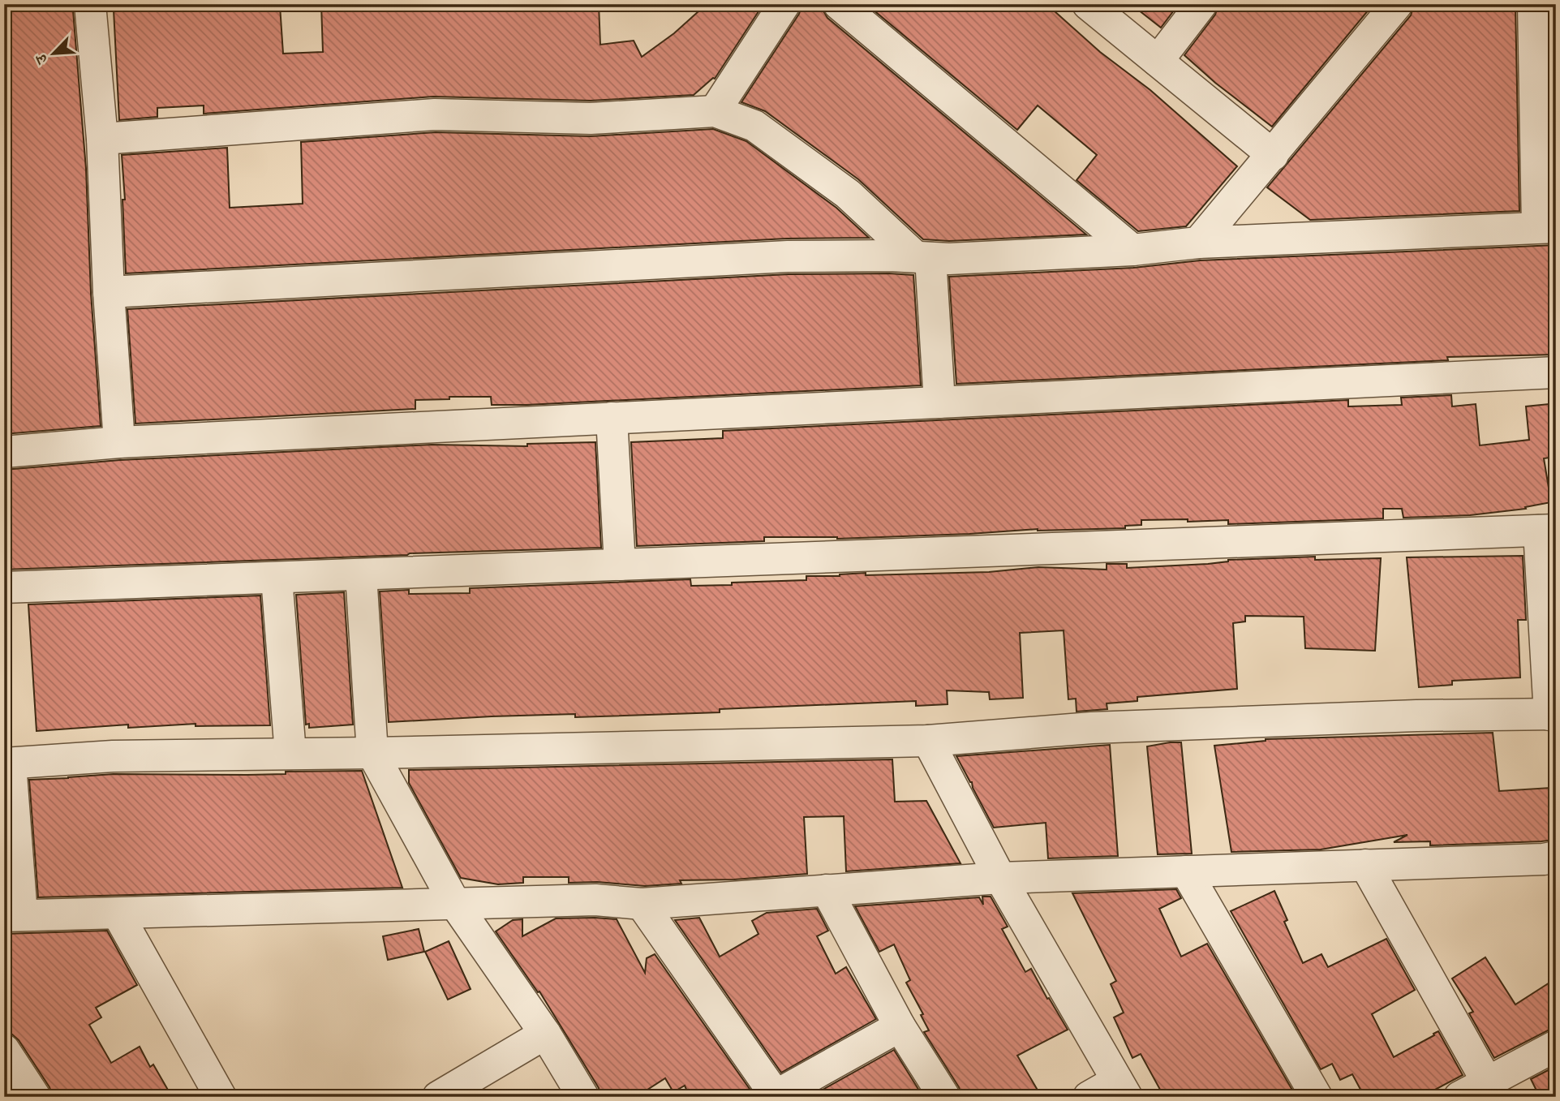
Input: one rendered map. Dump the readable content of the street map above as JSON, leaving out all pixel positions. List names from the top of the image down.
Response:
{
  "north": "bottom left"
}
